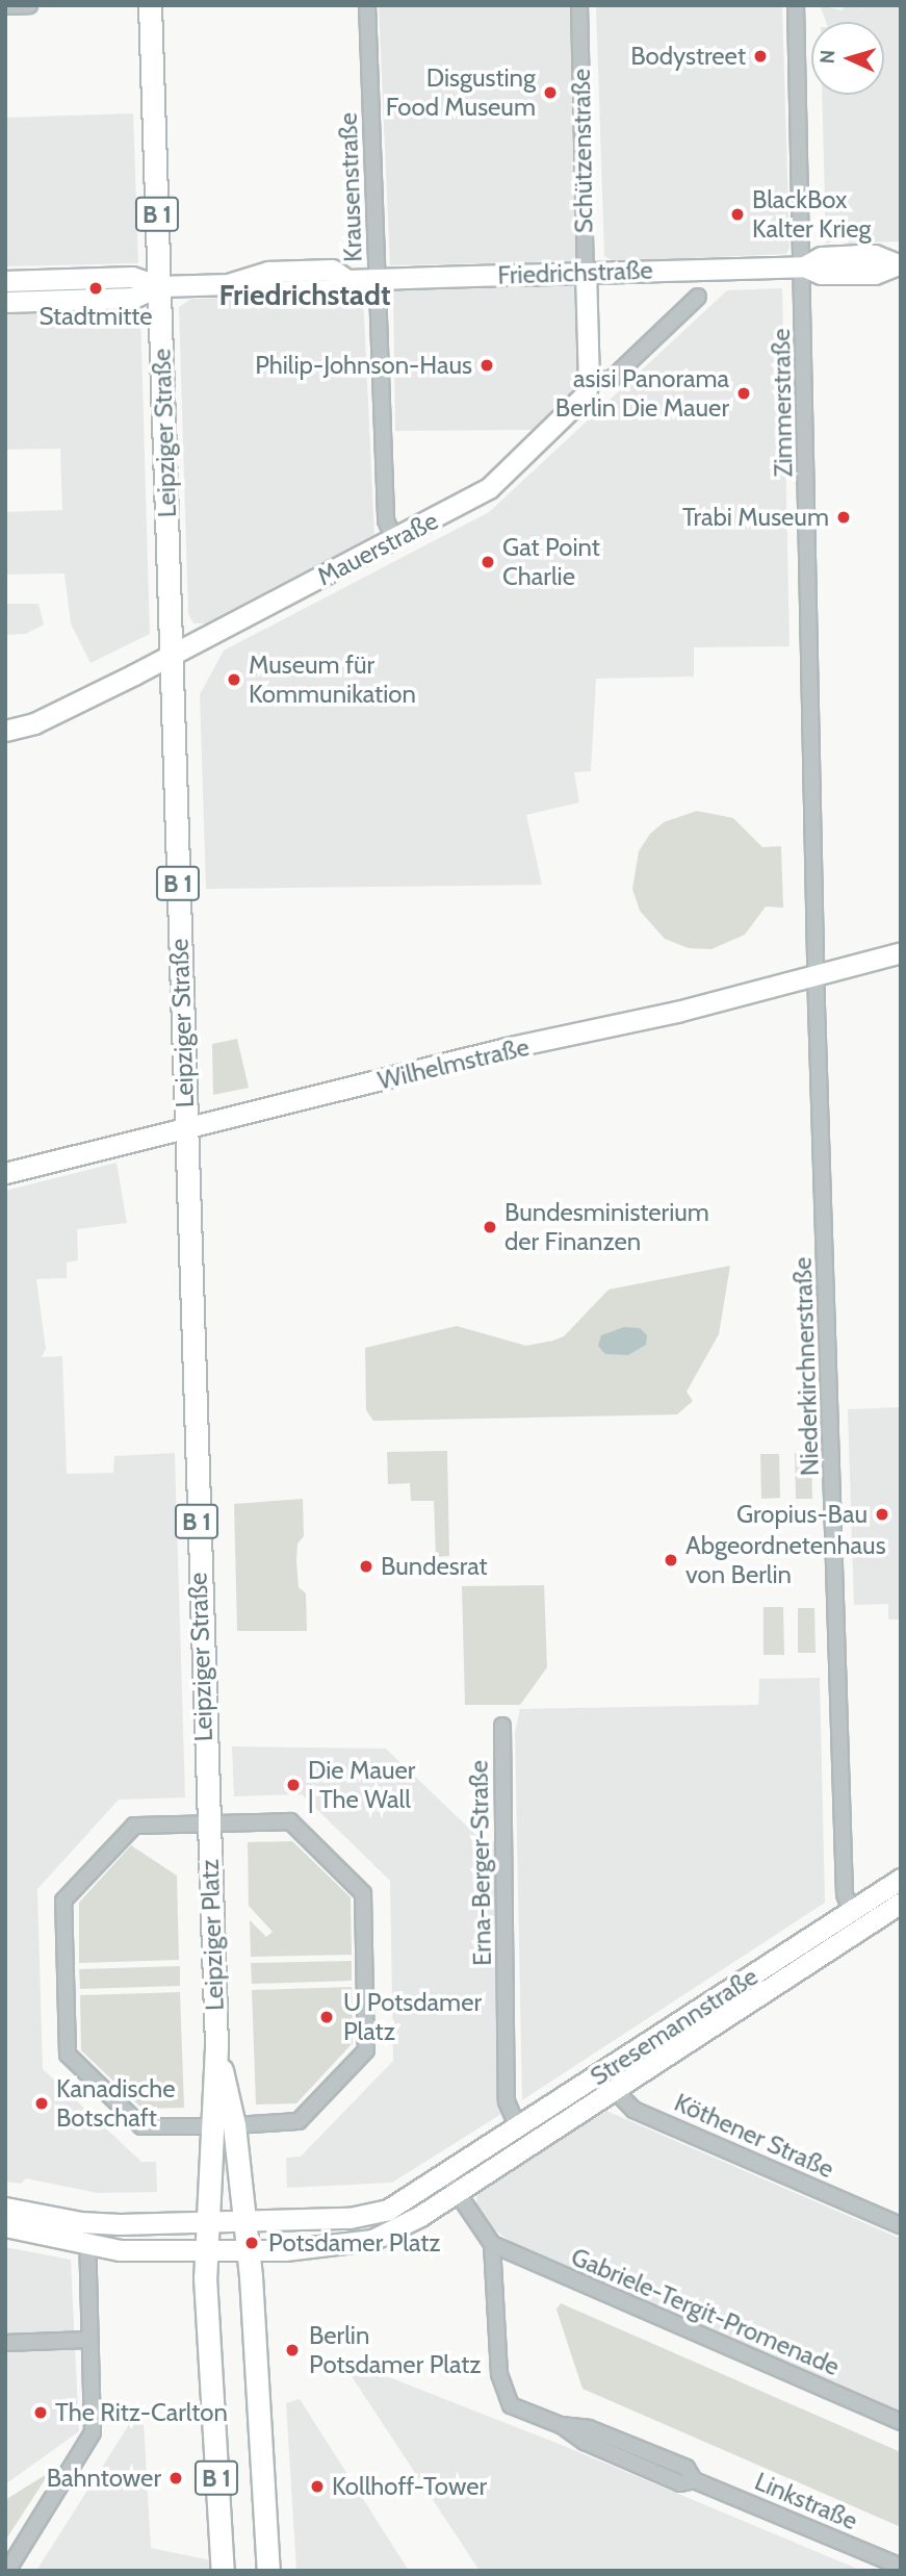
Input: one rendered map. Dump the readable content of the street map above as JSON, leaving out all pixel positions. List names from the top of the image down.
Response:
{
  "streets": {
    "main road": [
      "Schützenstraße",
      "B 1",
      "Friedrichstraße",
      "Leipziger Straße",
      "Mauerstraße",
      "Wilhelmstraße",
      "Leipziger Platz",
      "Stresemannstraße"
    ],
    "street": [
      "Krausenstraße",
      "Zimmerstraße",
      "Niederkirchnerstraße",
      "Erna-Berger-Straße",
      "Köthener Straße",
      "Gabriele-Tergit-Promenade",
      "Linkstraße"
    ]
  },
  "crossings": [
    ["Schützenstraße", "Friedrichstraße"],
    ["Schützenstraße", "Mauerstraße"],
    ["Krausenstraße", "Friedrichstraße"],
    ["Krausenstraße", "Mauerstraße"],
    ["B 1", "Leipziger Platz"],
    ["Friedrichstraße", "Zimmerstraße"],
    ["Friedrichstraße", "Leipziger Straße"],
    ["Zimmerstraße", "Wilhelmstraße"],
    ["Zimmerstraße", "Niederkirchnerstraße"],
    ["Leipziger Straße", "Mauerstraße"],
    ["Leipziger Straße", "Wilhelmstraße"],
    ["Leipziger Straße", "Leipziger Platz"],
    ["Wilhelmstraße", "Niederkirchnerstraße"],
    ["Niederkirchnerstraße", "Stresemannstraße"],
    ["Erna-Berger-Straße", "Stresemannstraße"],
    ["Stresemannstraße", "Köthener Straße"],
    ["Gabriele-Tergit-Promenade", "Linkstraße"]
  ],
  "districts": ["Friedrichstadt"],
  "places": [
    "Bodystreet",
    "Disgusting Food Museum",
    "BlackBox Kalter Krieg",
    "Stadtmitte",
    "Philip-Johnson-Haus",
    "asisi Panorama Berlin Die Mauer",
    "Trabi Museum",
    "Gat Point Charlie",
    "Museum für Kommunikation",
    "Bundesministerium der Finanzen",
    "Gropius-Bau",
    "Abgeordnetenhaus von Berlin",
    "Bundesrat",
    "Die Mauer | The Wall",
    "U Potsdamer Platz",
    "Kanadische Botschaft",
    "Potsdamer Platz",
    "Berlin Potsdamer Platz",
    "The Ritz-Carlton",
    "Bahntower",
    "Kollhoff-Tower"
  ],
  "north": "left"
}
